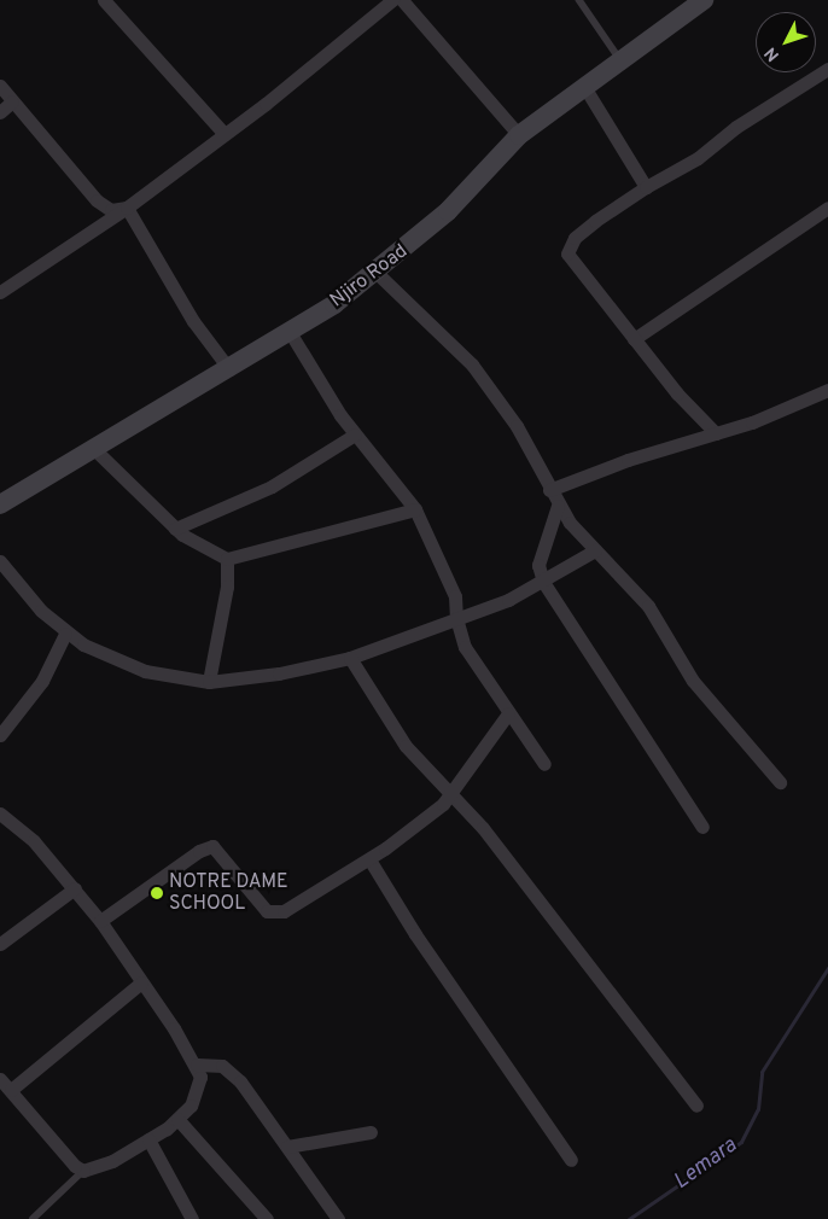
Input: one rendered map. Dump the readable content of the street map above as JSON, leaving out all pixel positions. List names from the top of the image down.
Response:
{
  "streets": {
    "street": ["Njiro Road"]
  },
  "water": ["Lemara"],
  "places": ["NOTRE DAME SCHOOL"],
  "north": "bottom left"
}
